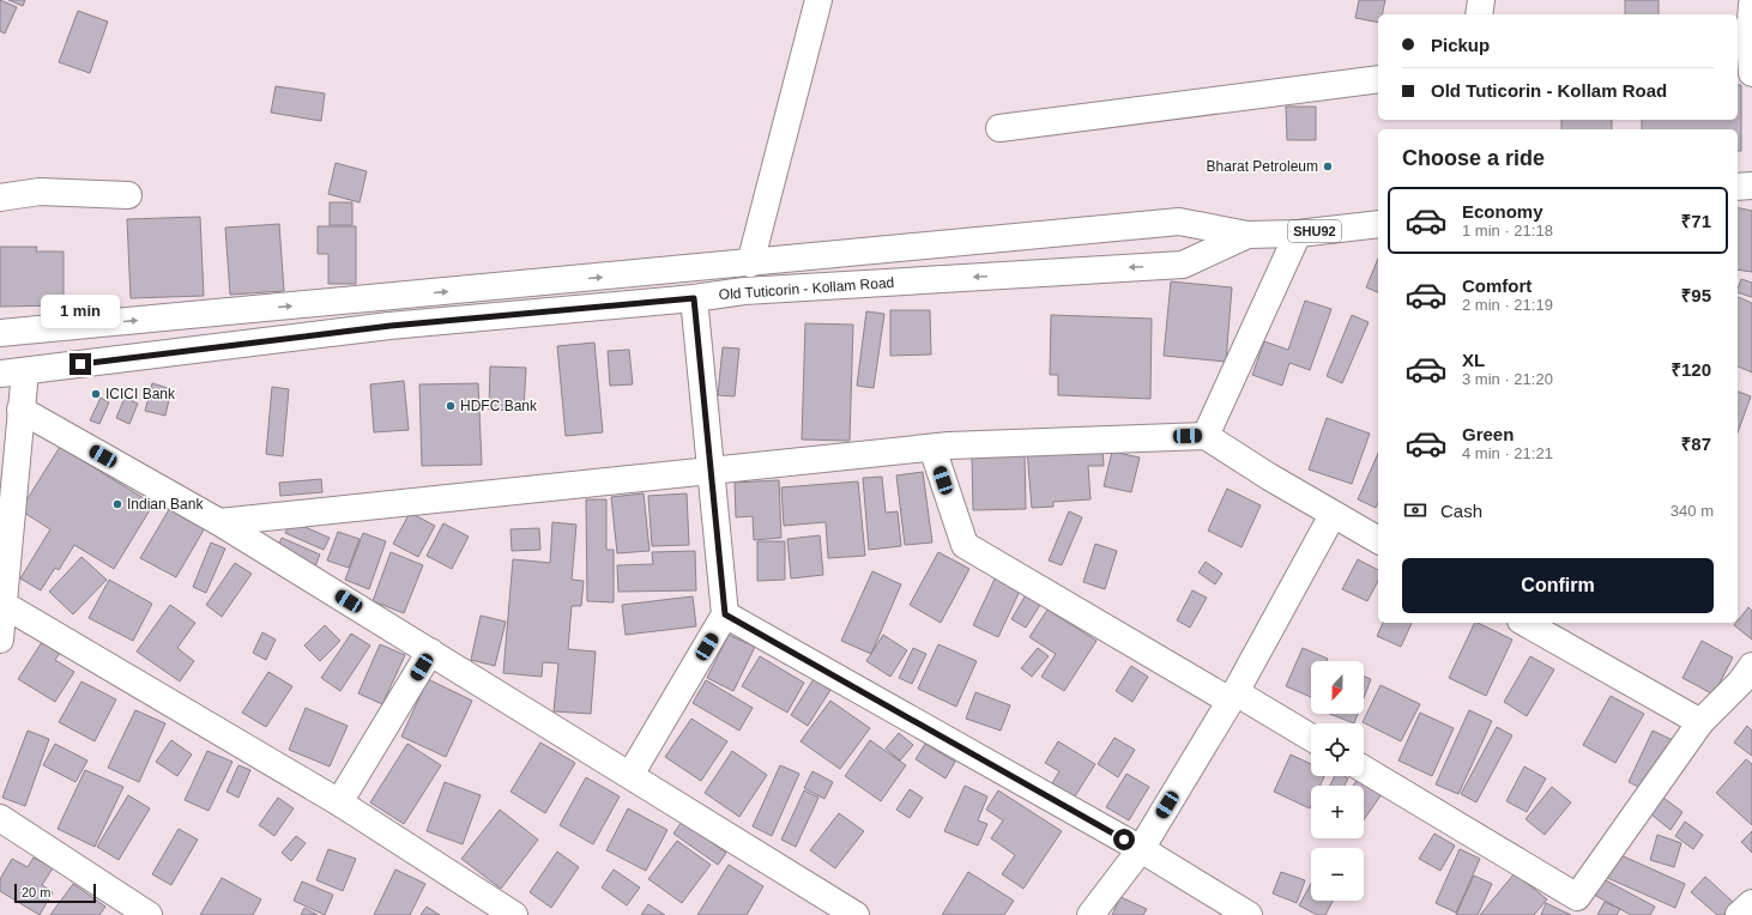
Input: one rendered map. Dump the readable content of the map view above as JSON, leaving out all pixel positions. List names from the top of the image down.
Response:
{
  "streets": {
    "street": ["SHU92", "Old Tuticorin - Kollam Road"]
  },
  "places": [
    "Bharat Petroleum",
    "ICICI Bank",
    "HDFC Bank",
    "Indian Bank"
  ],
  "scale_bar": "20 m",
  "north": "bottom",
  "page": {
    "banner": ["Pickup", "Old Tuticorin - Kollam Road"],
    "heading": "Choose a ride",
    "list": [
      {
        "name": "Economy",
        "note": "1 min · 21:18",
        "value": "₹71"
      },
      {
        "name": "Comfort",
        "note": "2 min · 21:19",
        "value": "₹95"
      },
      {
        "name": "XL",
        "note": "3 min · 21:20",
        "value": "₹120"
      },
      {
        "name": "Green",
        "note": "4 min · 21:21",
        "value": "₹87"
      }
    ],
    "bubble": "1 min",
    "pay": ["Cash", "340 m"],
    "buttons": "Confirm",
    "map_buttons": ["+", "−"],
    "scale": "20 m"
  }
}
